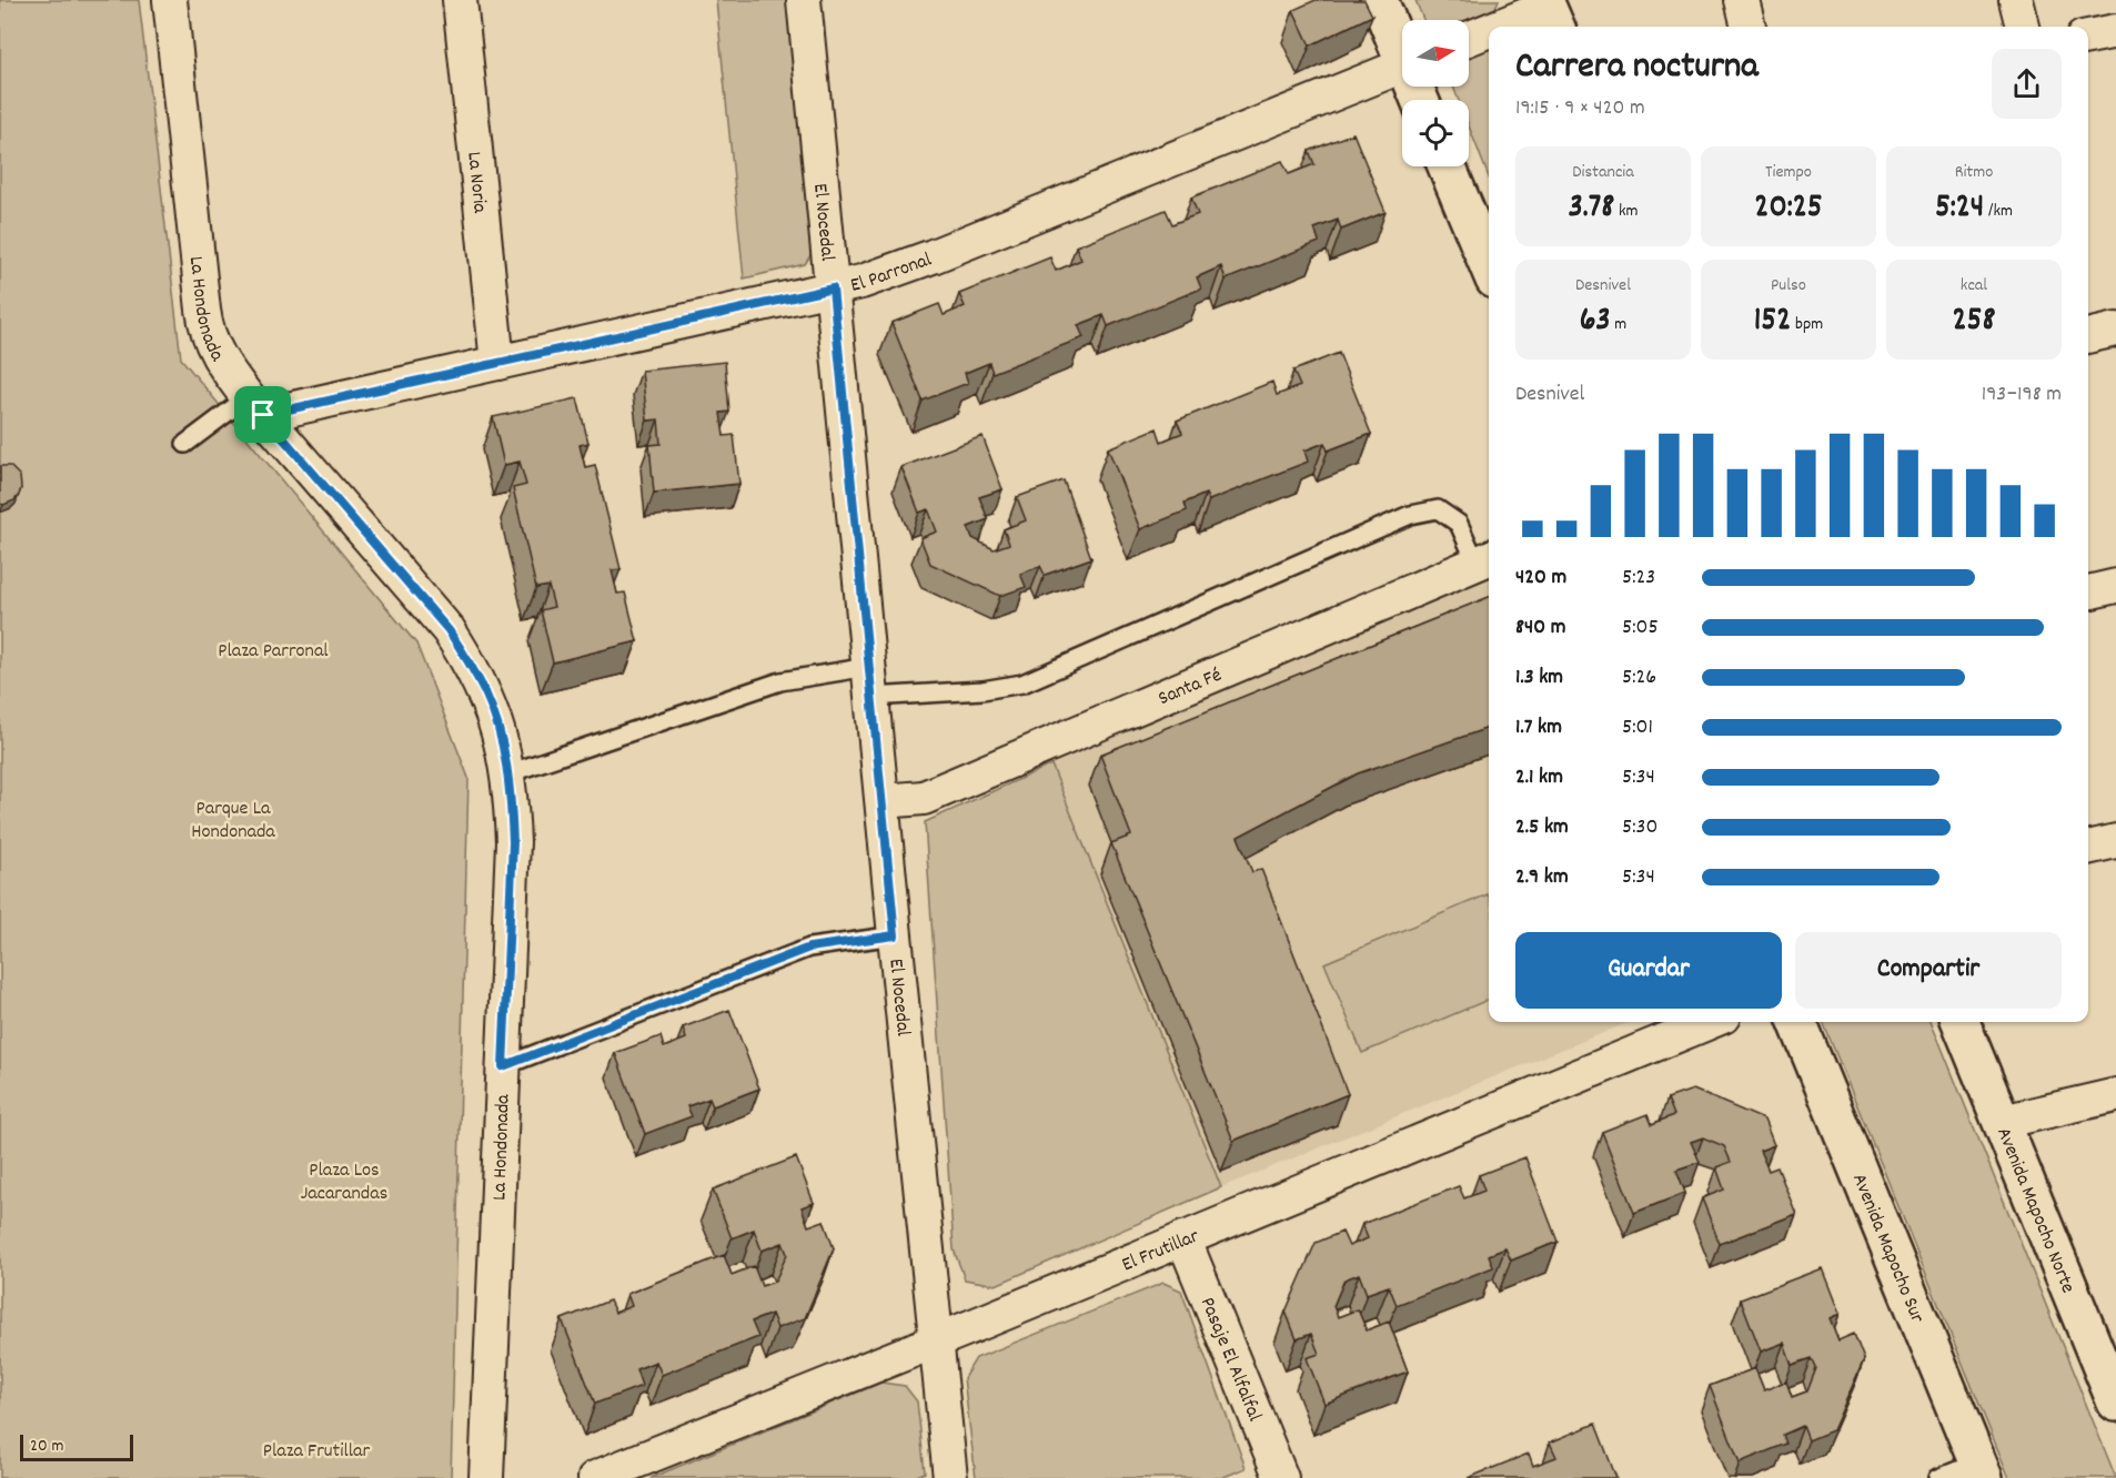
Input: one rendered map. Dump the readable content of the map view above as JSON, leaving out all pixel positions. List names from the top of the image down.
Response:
{
  "streets": {
    "street": [
      "La Noria",
      "El Nocedal",
      "El Parronal",
      "La Hondonada",
      "Santa Fé",
      "Avenida Mapocho Norte",
      "Avenida Mapocho Sur",
      "El Frutillar",
      "Pasaje El Alfalfal"
    ]
  },
  "crossings": [
    ["La Noria", "El Parronal"],
    ["El Nocedal", "El Parronal"],
    ["El Nocedal", "Santa Fé"],
    ["El Nocedal", "El Frutillar"],
    ["El Parronal", "La Hondonada"],
    ["El Frutillar", "Pasaje El Alfalfal"]
  ],
  "parks": [
    "Plaza Parronal",
    "Parque La Hondonada",
    "Plaza Los Jacarandas",
    "Plaza Frutillar"
  ],
  "scale_bar": "20 m",
  "north": "right",
  "page": {
    "heading": ["Carrera nocturna", "19:15 · 9 × 420 m"],
    "stats": [
      ["Distancia", "3.78 km"],
      ["Tiempo", "20:25"],
      ["Ritmo", "5:24 /km"],
      ["Desnivel", "63 m"],
      ["Pulso", "152 bpm"],
      ["kcal", "258"]
    ],
    "chart": ["Desnivel", "193–198 m"],
    "list": [
      {
        "name": "420 m",
        "note": "5:23"
      },
      {
        "name": "840 m",
        "note": "5:05"
      },
      {
        "name": "1.3 km",
        "note": "5:26"
      },
      {
        "name": "1.7 km",
        "note": "5:01"
      },
      {
        "name": "2.1 km",
        "note": "5:34"
      },
      {
        "name": "2.5 km",
        "note": "5:30"
      },
      {
        "name": "2.9 km",
        "note": "5:34"
      }
    ],
    "buttons": ["Guardar", "Compartir"],
    "scale": "20 m"
  }
}
